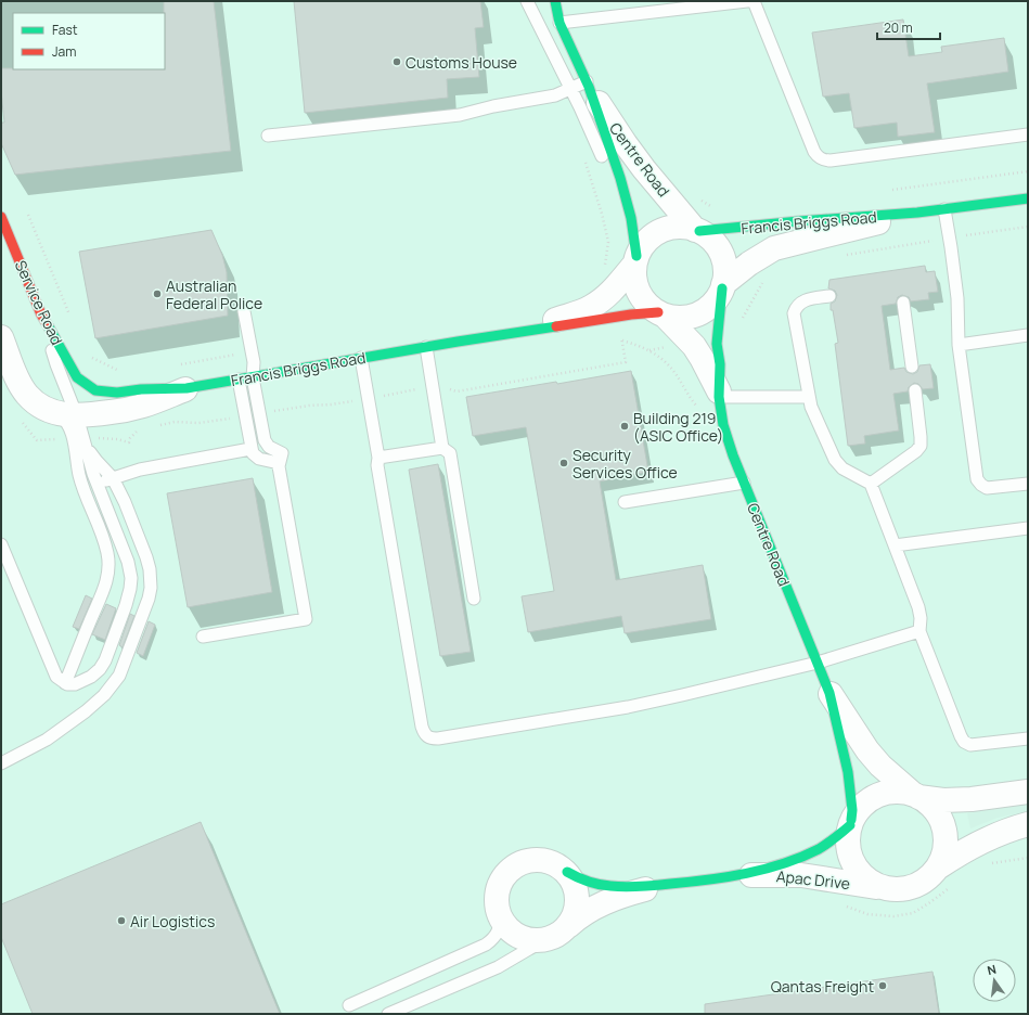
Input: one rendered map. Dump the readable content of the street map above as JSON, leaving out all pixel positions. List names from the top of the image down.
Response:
{
  "streets": {
    "street": [
      "Centre Road",
      "Francis Briggs Road",
      "Service Road",
      "Apac Drive"
    ]
  },
  "crossings": [
    ["Centre Road", "Francis Briggs Road"],
    ["Centre Road", "Apac Drive"],
    ["Francis Briggs Road", "Service Road"]
  ],
  "places": [
    "Customs House",
    "Australian Federal Police",
    "Building 219 (ASIC Office)",
    "Security Services Office",
    "Air Logistics",
    "Qantas Freight"
  ],
  "legend": ["Fast", "Jam"],
  "scale_bar": "20 m",
  "north": "top"
}
